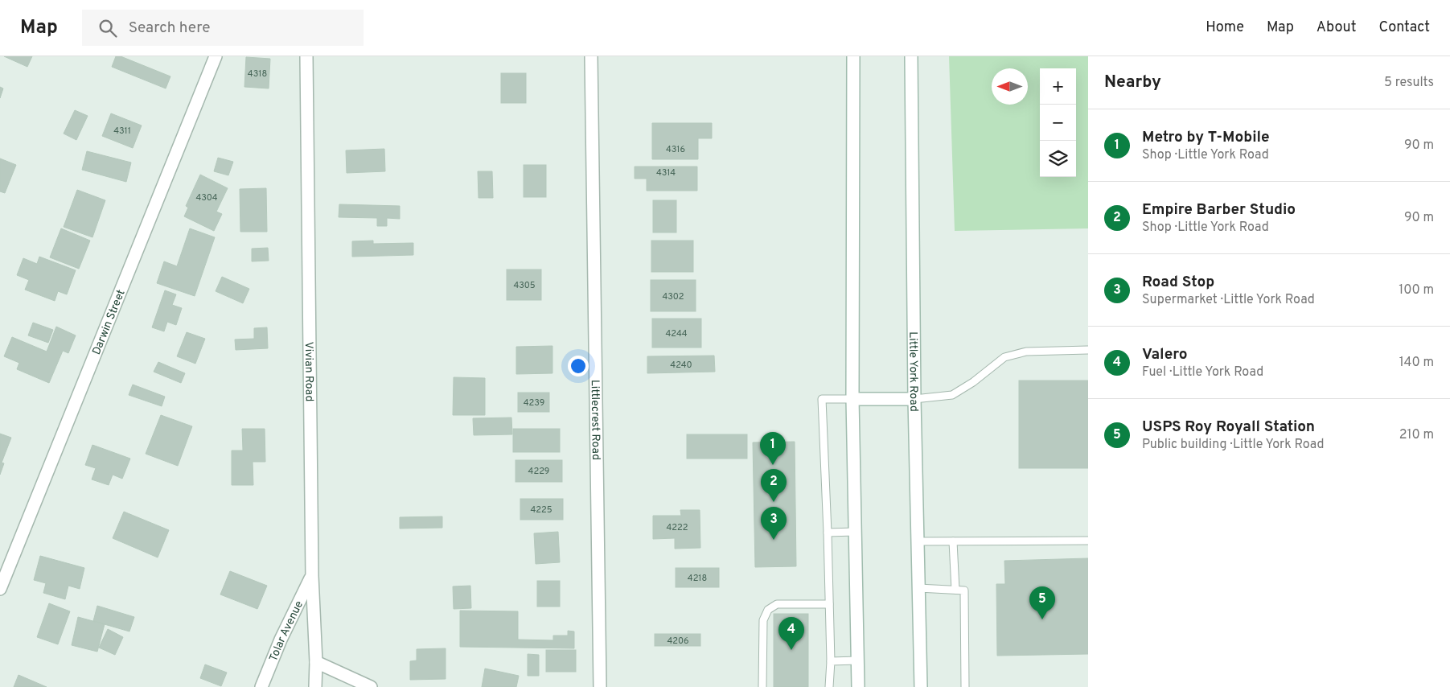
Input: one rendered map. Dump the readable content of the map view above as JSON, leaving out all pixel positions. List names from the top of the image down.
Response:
{
  "streets": {
    "street": [
      "Darwin Street",
      "Vivian Road",
      "Little York Road",
      "Littlecrest Road",
      "Tolar Avenue"
    ]
  },
  "crossings": [
    ["Vivian Road", "Tolar Avenue"]
  ],
  "house_numbers": [
    "4318",
    "4311",
    "4316",
    "4314",
    "4304",
    "4305",
    "4302",
    "4244",
    "4240",
    "4239",
    "4229",
    "4225",
    "4222",
    "4218",
    "4206"
  ],
  "north": "left",
  "page": {
    "header": "Map",
    "search": "Search here",
    "nav": [
      "Home",
      "Map",
      "About",
      "Contact"
    ],
    "heading": ["Nearby", "5 results"],
    "map_buttons": ["+", "−"],
    "list": [
      {
        "mark": "1",
        "name": "Metro by T-Mobile",
        "note": "Shop · Little York Road",
        "value": "90 m"
      },
      {
        "mark": "2",
        "name": "Empire Barber Studio",
        "note": "Shop · Little York Road",
        "value": "90 m"
      },
      {
        "mark": "3",
        "name": "Road Stop",
        "note": "Supermarket · Little York Road",
        "value": "100 m"
      },
      {
        "mark": "4",
        "name": "Valero",
        "note": "Fuel · Little York Road",
        "value": "140 m"
      },
      {
        "mark": "5",
        "name": "USPS Roy Royall Station",
        "note": "Public building · Little York Road",
        "value": "210 m"
      }
    ],
    "pins": [
      "1",
      "2",
      "3",
      "5",
      "4"
    ]
  }
}
